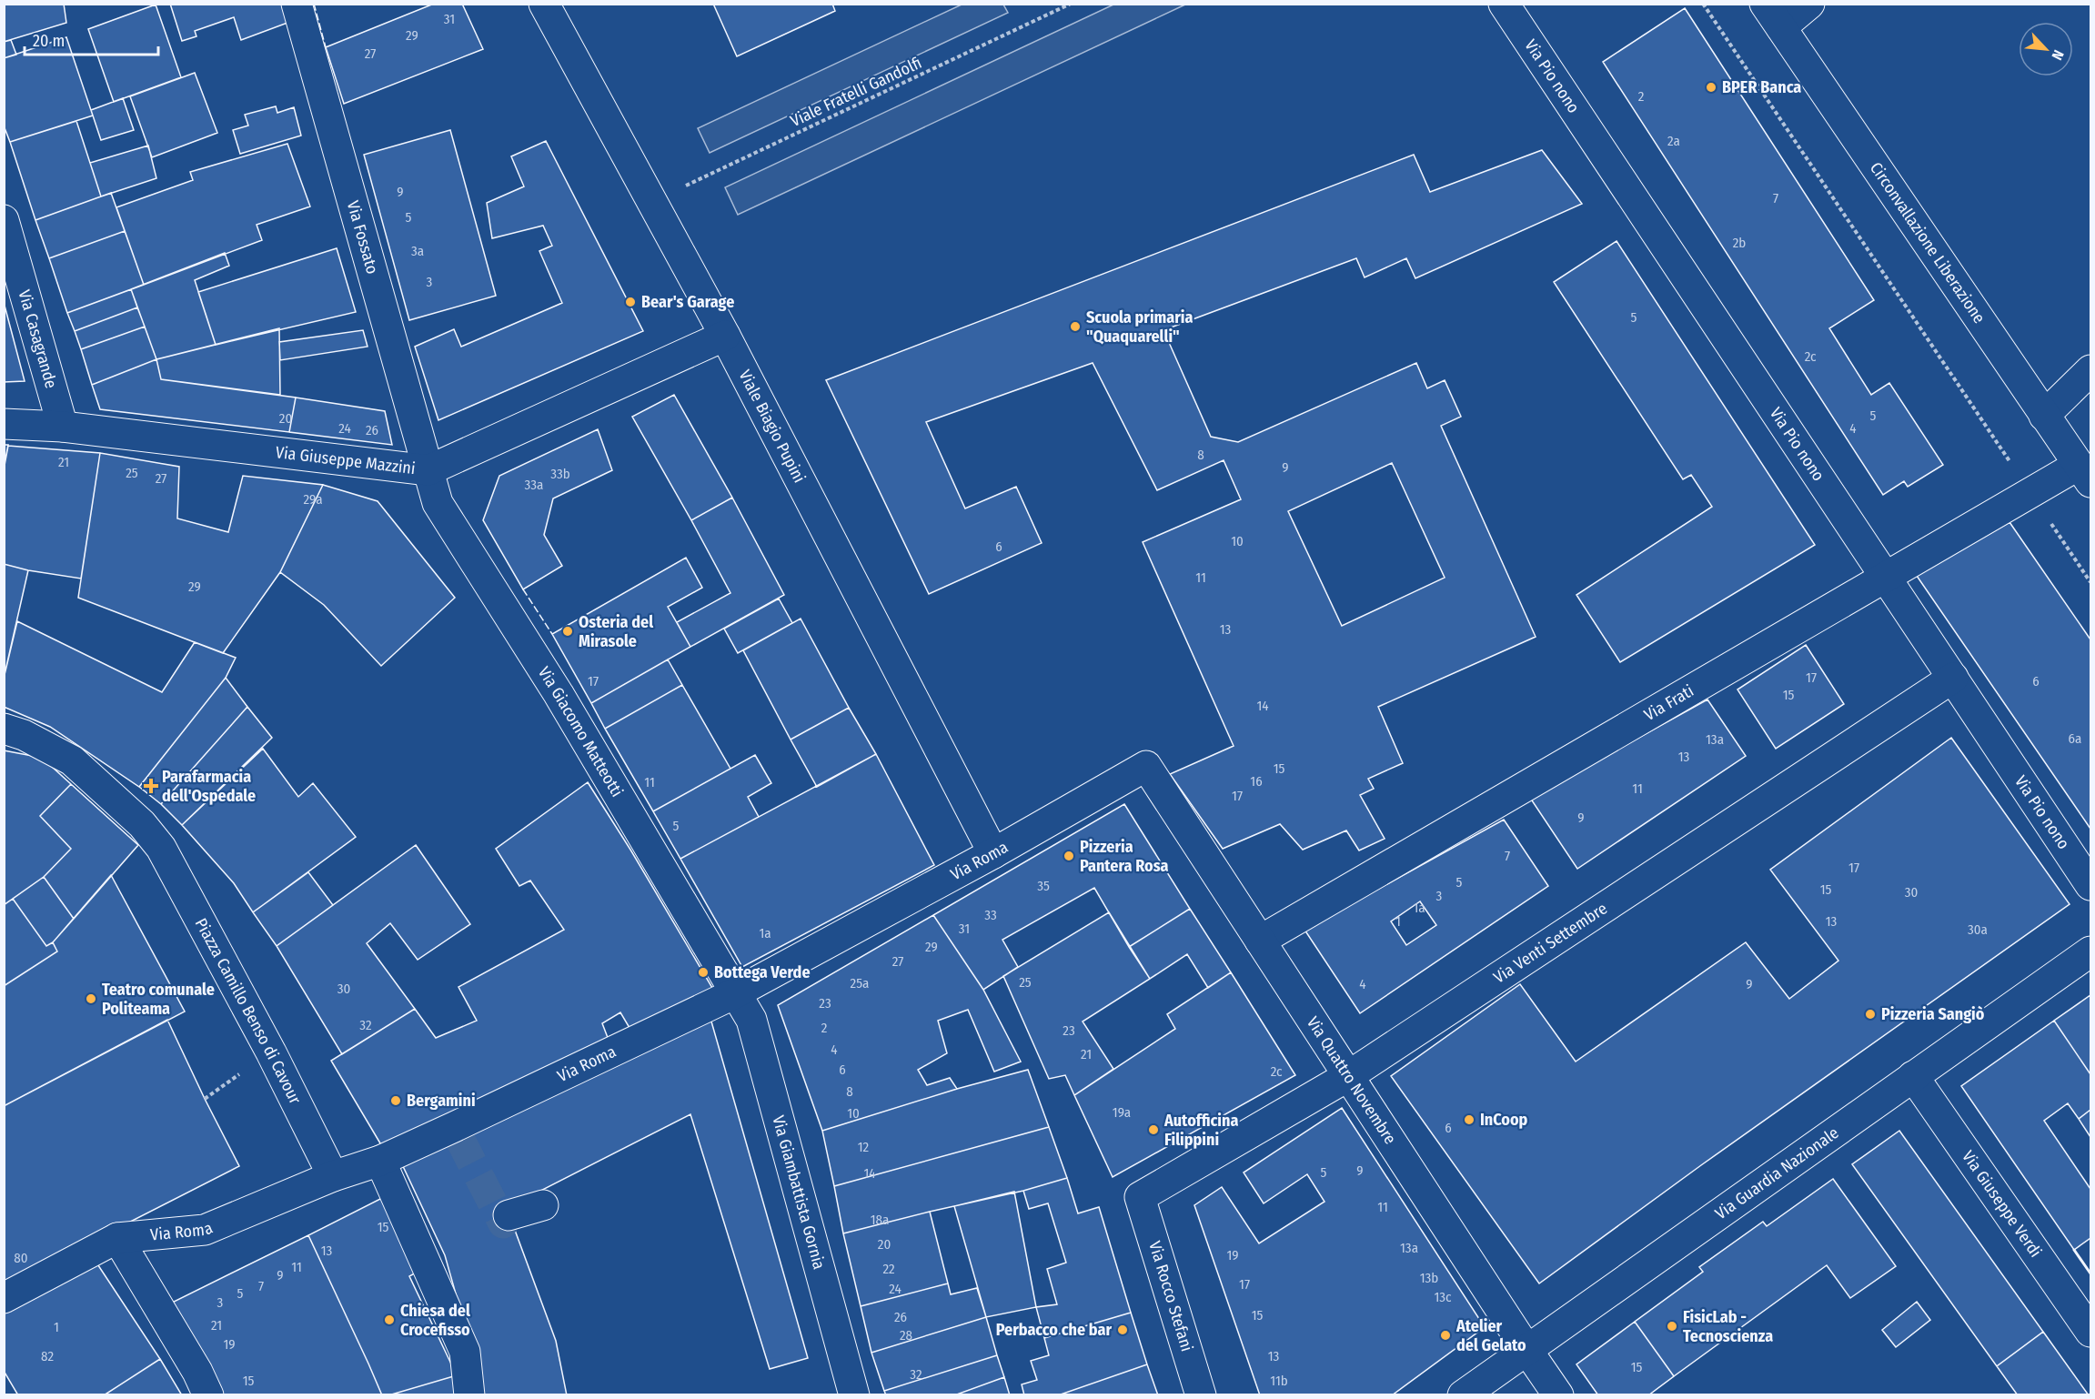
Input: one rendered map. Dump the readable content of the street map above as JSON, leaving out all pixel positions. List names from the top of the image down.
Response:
{
  "streets": {
    "street": [
      "Via Pio nono",
      "Via Fossato",
      "Circonvallazione Liberazione",
      "Via Casagrande",
      "Viale Biagio Pupini",
      "Via Giuseppe Mazzini",
      "Via Frati",
      "Via Giacomo Matteotti",
      "Via Roma",
      "Via Venti Settembre",
      "Piazza Camillo Benso di Cavour",
      "Via Quattro Novembre",
      "Via Guardia Nazionale",
      "Via Giambattista Gornia",
      "Via Giuseppe Verdi",
      "Via Rocco Stefani"
    ],
    "path": ["Viale Fratelli Gandolfi"]
  },
  "crossings": [
    ["Via Pio nono", "Via Frati"],
    ["Via Pio nono", "Via Venti Settembre"],
    ["Viale Fratelli Gandolfi", "Viale Biagio Pupini"],
    ["Via Fossato", "Via Giuseppe Mazzini"],
    ["Via Fossato", "Via Giacomo Matteotti"],
    ["Circonvallazione Liberazione", "Via Frati"],
    ["Via Casagrande", "Via Giuseppe Mazzini"],
    ["Viale Biagio Pupini", "Via Giuseppe Mazzini"],
    ["Viale Biagio Pupini", "Via Roma"],
    ["Via Giuseppe Mazzini", "Via Giacomo Matteotti"],
    ["Via Frati", "Via Quattro Novembre"],
    ["Via Giacomo Matteotti", "Via Roma"],
    ["Via Giacomo Matteotti", "Via Giambattista Gornia"],
    ["Via Roma", "Piazza Camillo Benso di Cavour"],
    ["Via Roma", "Via Quattro Novembre"],
    ["Via Roma", "Via Giambattista Gornia"],
    ["Via Venti Settembre", "Via Quattro Novembre"],
    ["Via Venti Settembre", "Via Rocco Stefani"],
    ["Via Quattro Novembre", "Via Guardia Nazionale"],
    ["Via Guardia Nazionale", "Via Giuseppe Verdi"]
  ],
  "places": {
    "other": [
      "BPER Banca",
      "Bear's Garage",
      "Scuola primaria \"Quaquarelli\"",
      "Osteria del Mirasole",
      "Pizzeria Pantera Rosa",
      "Bottega Verde",
      "Teatro comunale Politeama",
      "Pizzeria Sangiò",
      "Bergamini",
      "InCoop",
      "Autofficina Filippini",
      "Chiesa del Crocefisso",
      "FisicLab - Tecnoscienza",
      "Perbacco che bar",
      "Atelier del Gelato"
    ],
    "health": ["Parafarmacia dell'Ospedale"]
  },
  "house_numbers": [
    "31",
    "29",
    "27",
    "2",
    "2a",
    "9",
    "7",
    "5",
    "2b",
    "3a",
    "3",
    "5",
    "2c",
    "5",
    "20",
    "24",
    "4",
    "26",
    "8",
    "21",
    "9",
    "25",
    "33b",
    "27",
    "33a",
    "29a",
    "10",
    "6",
    "11",
    "29",
    "13",
    "17",
    "17",
    "6",
    "15",
    "14",
    "6a",
    "13a",
    "13",
    "15",
    "16",
    "11",
    "11",
    "17",
    "9",
    "5",
    "7",
    "17",
    "5",
    "35",
    "15",
    "30",
    "3",
    "1a",
    "33",
    "1",
    "13",
    "31",
    "30a",
    "1a",
    "29",
    "27",
    "25",
    "25a",
    "4",
    "9",
    "30",
    "23",
    "32",
    "2",
    "23",
    "4",
    "21",
    "6",
    "2c",
    "8",
    "19a",
    "10",
    "6",
    "12",
    "9",
    "5",
    "14",
    "11",
    "18a",
    "15",
    "20",
    "13a",
    "13",
    "19",
    "80",
    "11",
    "22",
    "9",
    "13b",
    "17",
    "7",
    "24",
    "5",
    "13c",
    "3",
    "15",
    "26",
    "21",
    "1",
    "28",
    "19",
    "82",
    "13",
    "15",
    "32",
    "15",
    "11b"
  ],
  "scale_bar": "20 m",
  "north": "bottom right"
}
